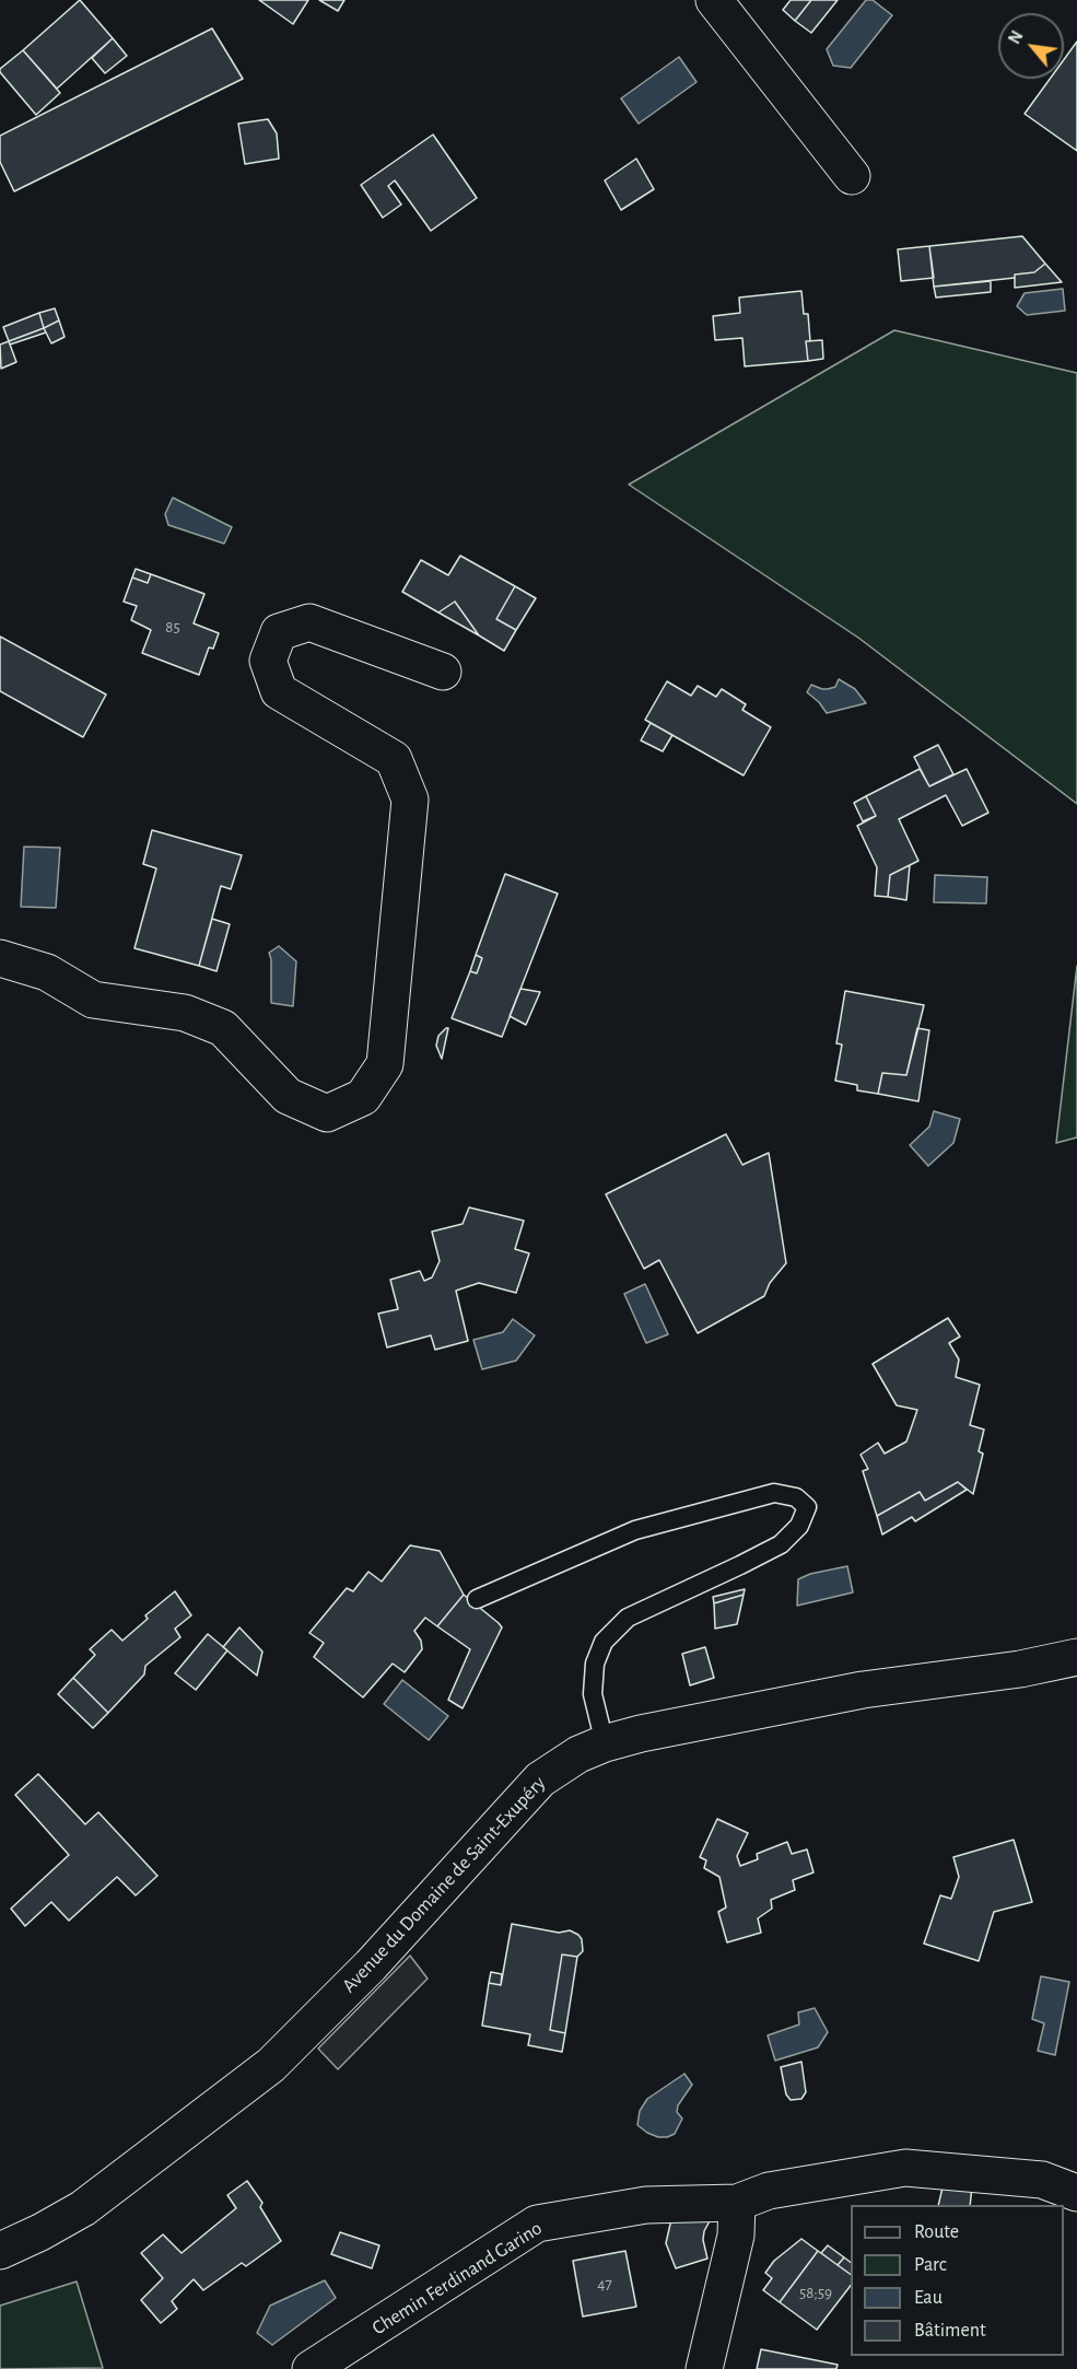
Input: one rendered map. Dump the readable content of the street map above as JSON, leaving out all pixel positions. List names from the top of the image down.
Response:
{
  "streets": {
    "street": ["Avenue du Domaine de Saint-Exupéry", "Chemin Ferdinand Garino"]
  },
  "house_numbers": ["85", "47", "58;59"],
  "legend": [
    "Route",
    "Parc",
    "Eau",
    "Bâtiment"
  ],
  "north": "top left"
}
